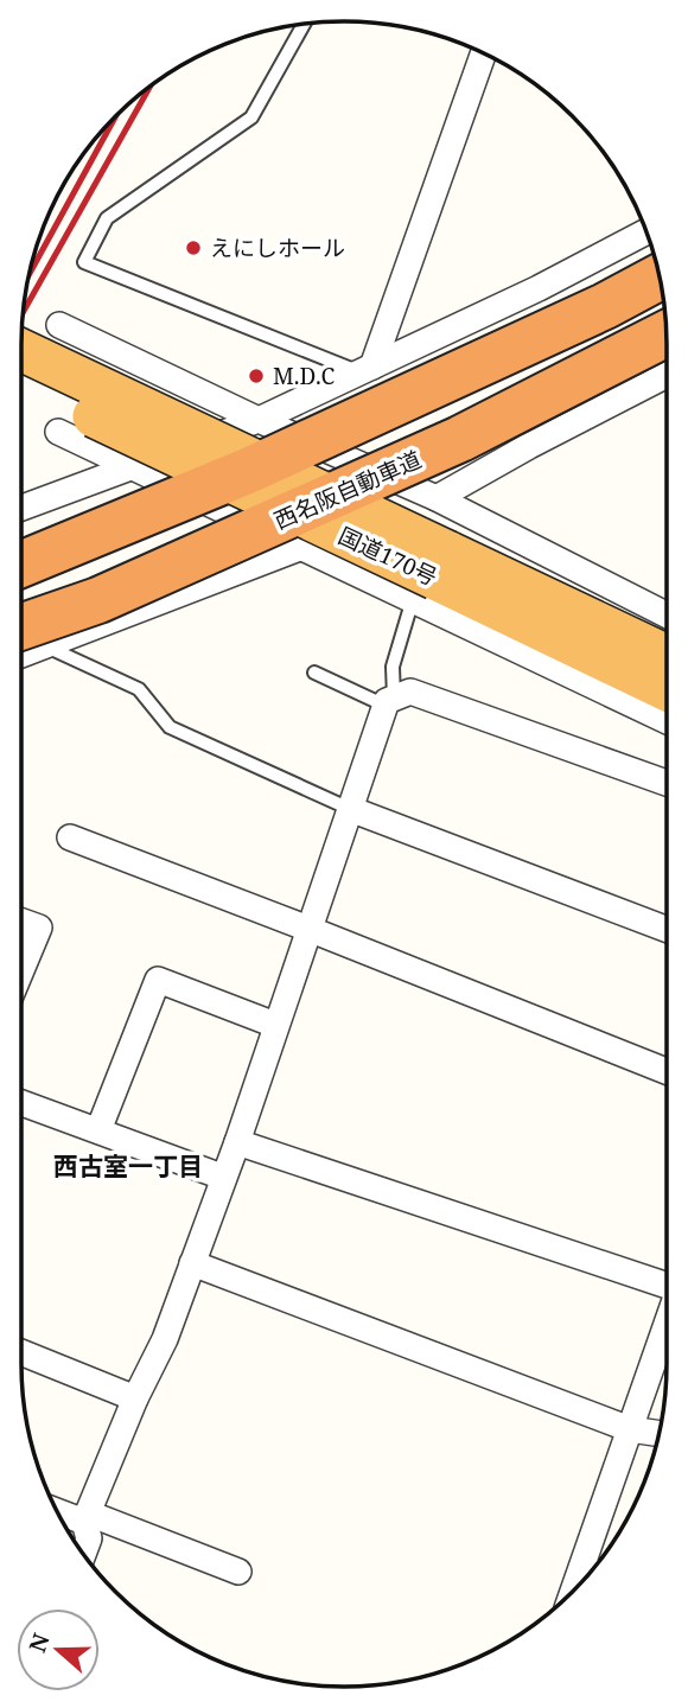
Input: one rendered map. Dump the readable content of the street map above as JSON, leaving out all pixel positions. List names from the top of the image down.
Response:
{
  "streets": {
    "highway": ["西名阪自動車道", "国道170号"]
  },
  "districts": ["西古室一丁目"],
  "places": ["えにしホール", "M.D.C"],
  "north": "left"
}
